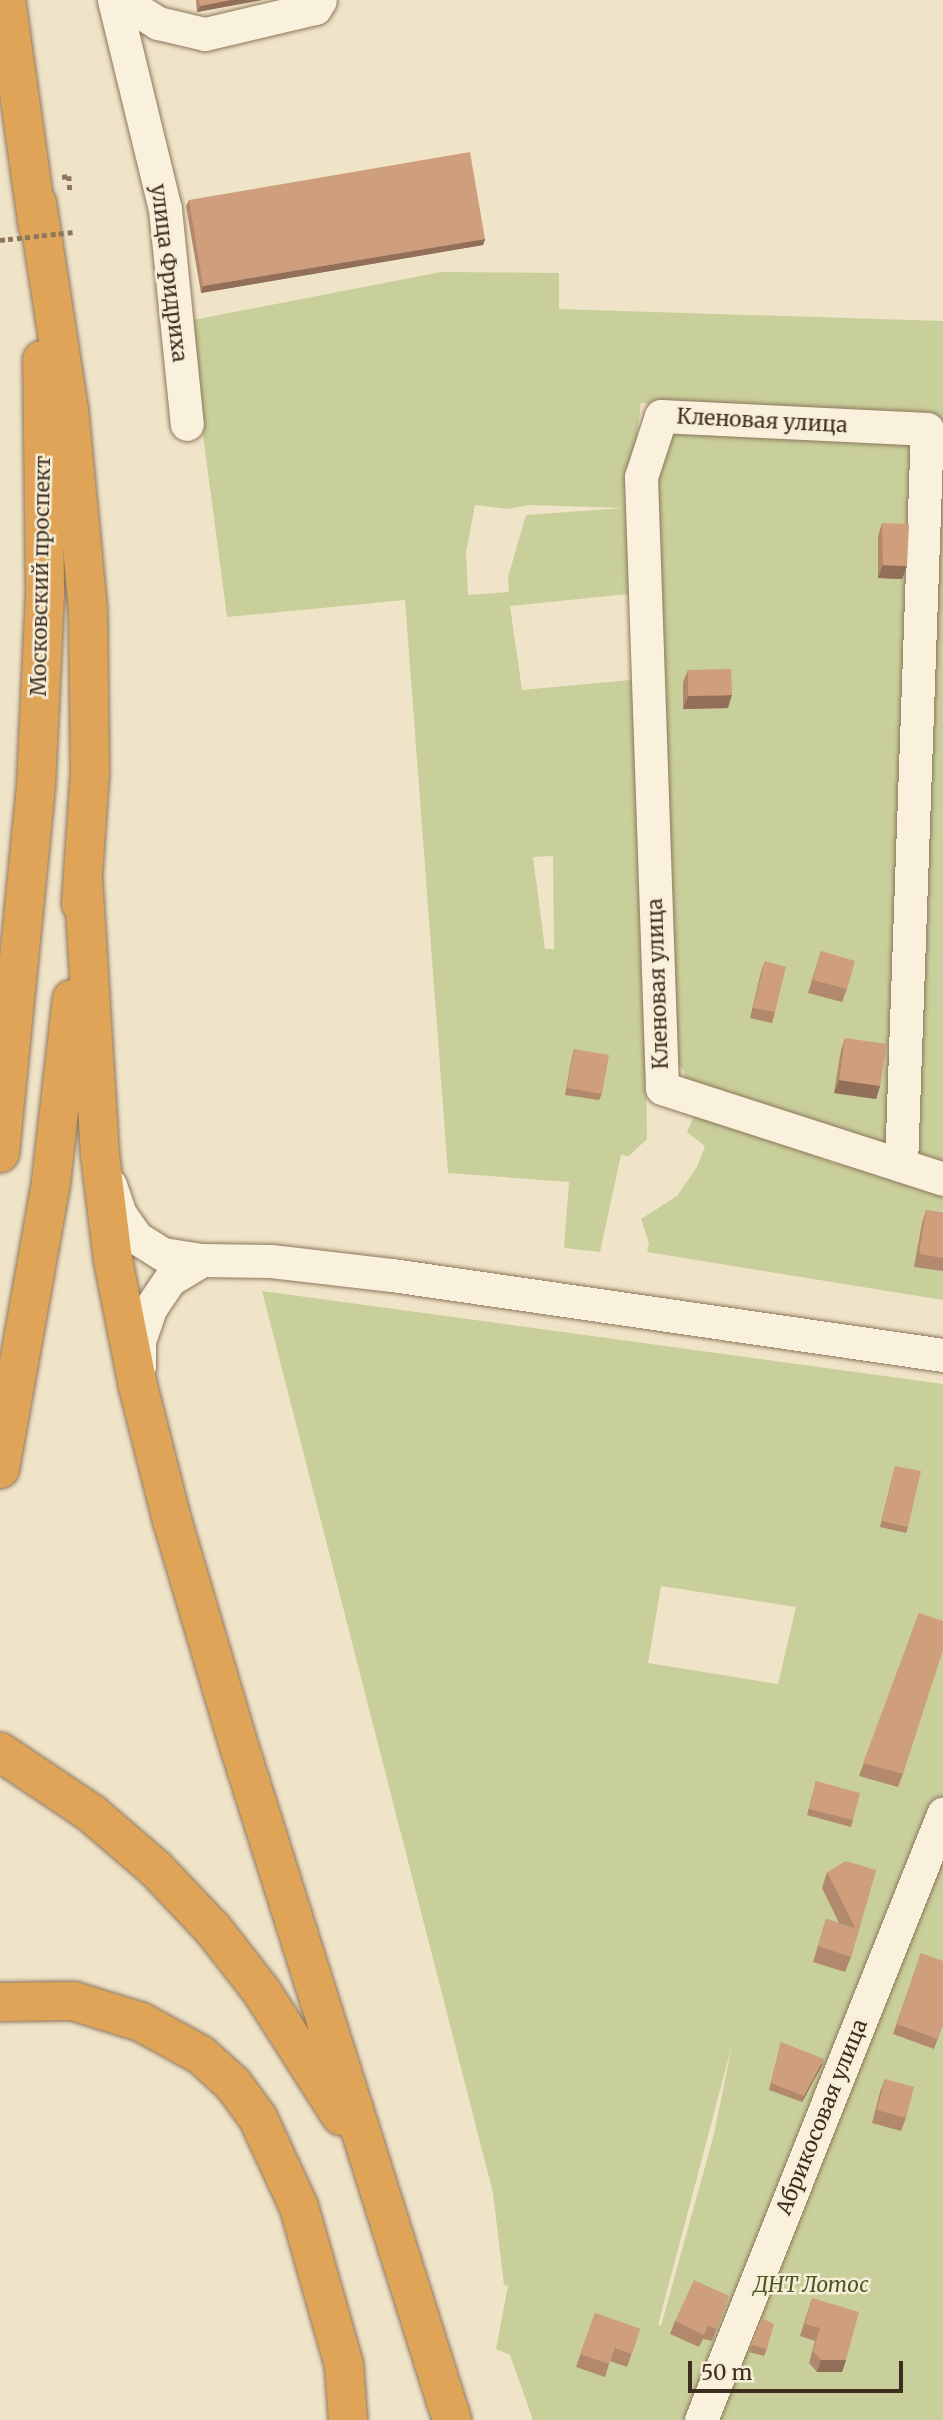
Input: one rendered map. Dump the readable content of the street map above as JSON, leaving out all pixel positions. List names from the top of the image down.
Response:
{
  "streets": {
    "highway": ["Московский проспект"],
    "street": ["улица Фридриха", "Кленовая улица", "Абрикосовая улица"]
  },
  "parks": ["ДНТ Лотос"],
  "scale_bar": "50 m"
}
